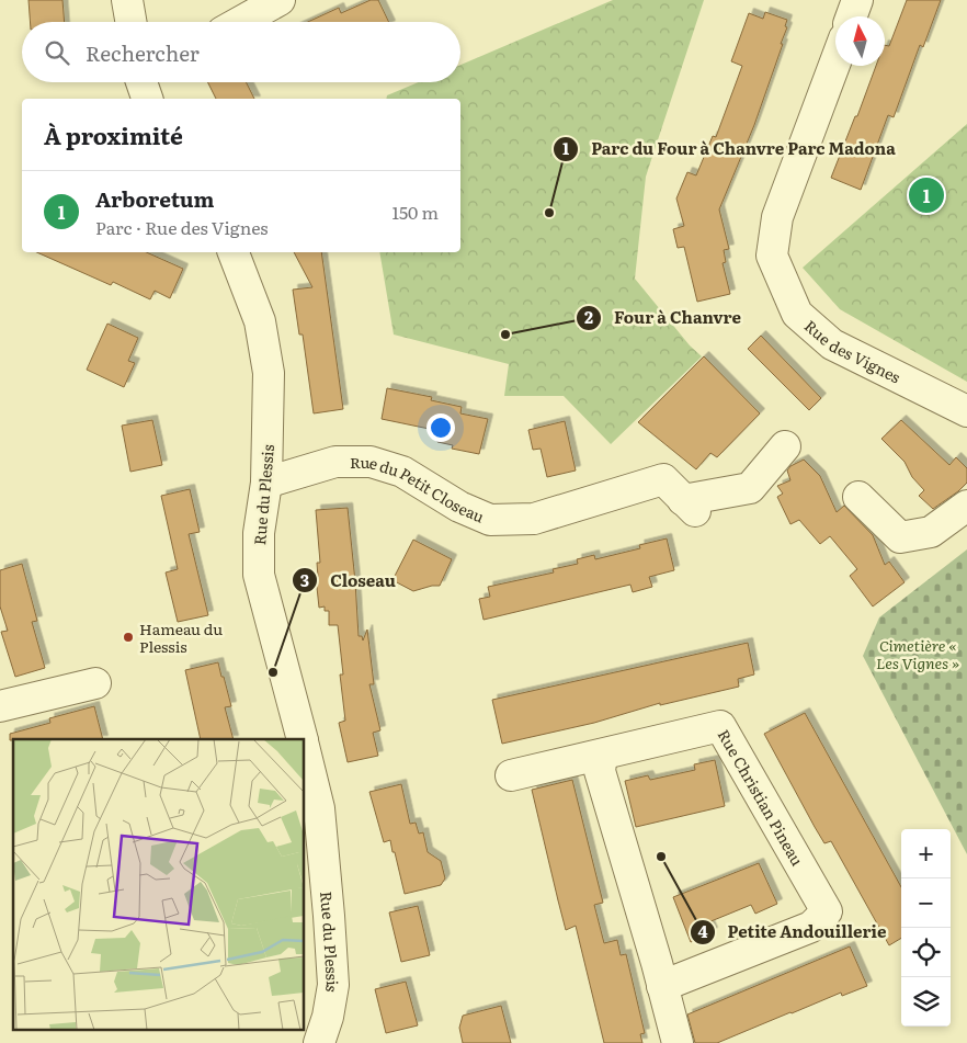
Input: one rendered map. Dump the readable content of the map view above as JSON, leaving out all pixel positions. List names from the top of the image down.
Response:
{
  "streets": {
    "street": [
      "Rue des Vignes",
      "Rue du Petit Closeau",
      "Rue du Plessis",
      "Rue Christian Pineau"
    ]
  },
  "crossings": [
    ["Rue du Petit Closeau", "Rue du Plessis"]
  ],
  "parks": ["Cimetière « Les Vignes »"],
  "places": [
    "Parc du Four à Chanvre Parc Madona",
    "Four à Chanvre",
    "Hameau du Plessis",
    "Closeau",
    "Petite Andouillerie"
  ],
  "north": "top",
  "page": {
    "search": "Rechercher",
    "heading": "À proximité",
    "list": [
      {
        "mark": "1",
        "name": "Arboretum",
        "note": "Parc · Rue des Vignes",
        "value": "150 m"
      }
    ],
    "pins": "1",
    "map_buttons": ["+", "−"]
  }
}
